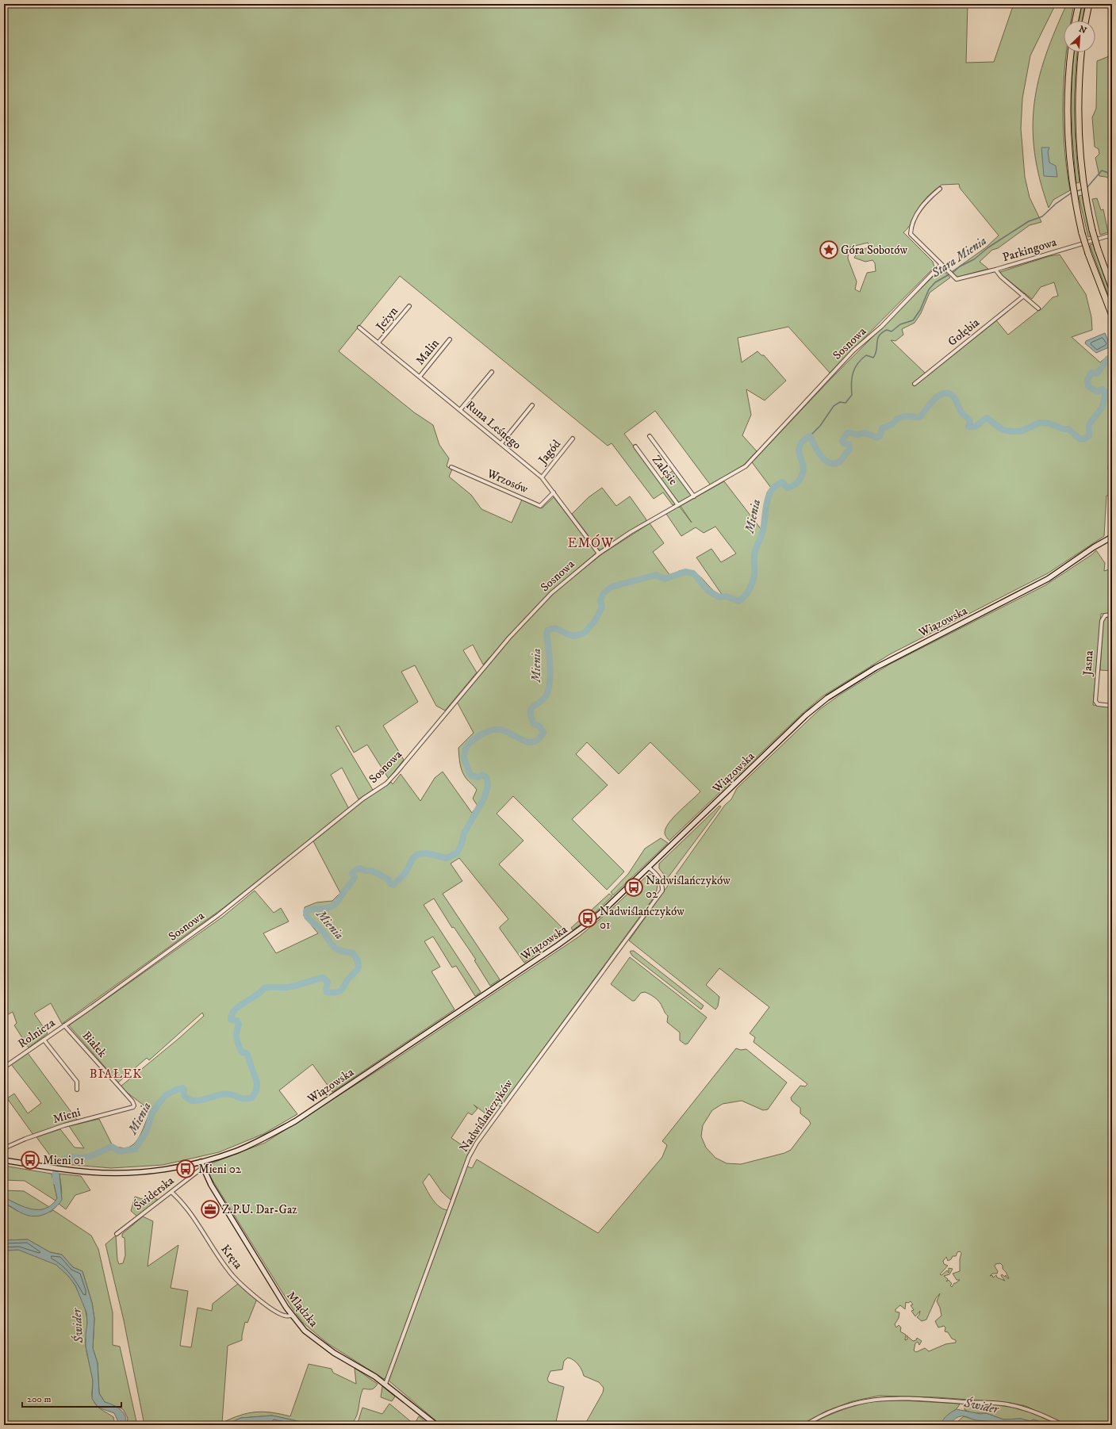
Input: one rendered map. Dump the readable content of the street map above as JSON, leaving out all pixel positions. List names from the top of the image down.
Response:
{
  "streets": {
    "main road": ["Wiązowska", "Mlądzka"],
    "street": [
      "Parkingowa",
      "Jeżyn",
      "Gołębia",
      "Sosnowa",
      "Malin",
      "Runa Leśnego",
      "Jagód",
      "Zalesie",
      "Wrzosów",
      "Jasna",
      "Rolnicza",
      "Białek",
      "Mieni",
      "Nadwiślańczyków",
      "Świderska",
      "Kręta"
    ]
  },
  "crossings": [
    ["Parkingowa", "Sosnowa"],
    ["Jeżyn", "Runa Leśnego"],
    ["Sosnowa", "Runa Leśnego"],
    ["Sosnowa", "Zalesie"],
    ["Sosnowa", "Rolnicza"],
    ["Sosnowa", "Białek"],
    ["Malin", "Runa Leśnego"],
    ["Runa Leśnego", "Jagód"],
    ["Runa Leśnego", "Wrzosów"],
    ["Wiązowska", "Nadwiślańczyków"],
    ["Wiązowska", "Mlądzka"],
    ["Rolnicza", "Białek"],
    ["Białek", "Mieni"],
    ["Nadwiślańczyków", "Mlądzka"],
    ["Świderska", "Kręta"],
    ["Świderska", "Mlądzka"],
    ["Kręta", "Mlądzka"]
  ],
  "districts": ["EMÓW", "BIAŁEK"],
  "water": ["Stara Mienia", "Mienia", "Świder"],
  "places": {
    "place": ["Góra Sobotów"],
    "bus stop": [
      "Nadwiślańczyków 02",
      "Nadwiślańczyków 01",
      "Mieni 01",
      "Mieni 02"
    ],
    "office": ["Z.P.U. Dar-Gaz"]
  },
  "scale_bar": "200 m",
  "north": "top right"
}
